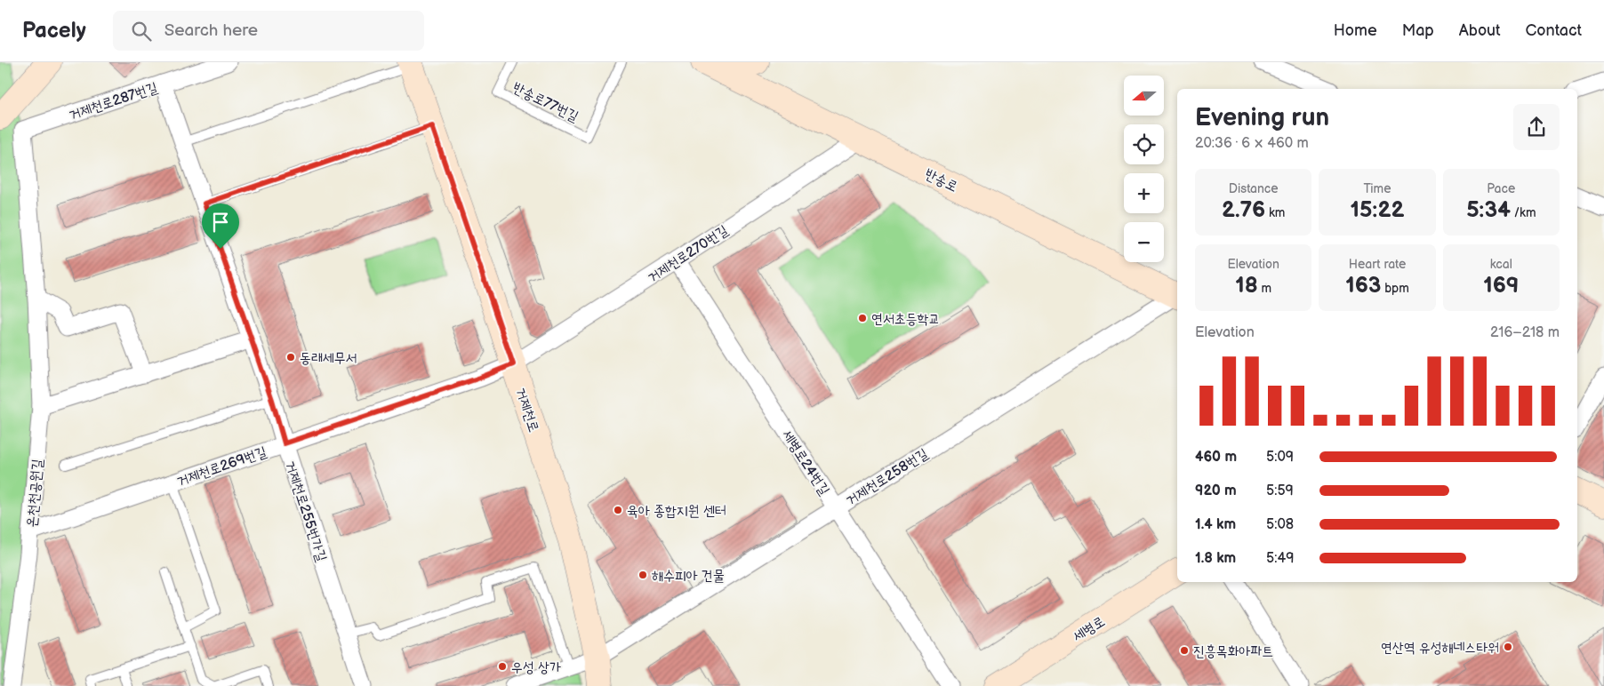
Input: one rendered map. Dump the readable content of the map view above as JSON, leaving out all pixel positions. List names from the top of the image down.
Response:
{
  "streets": {
    "main road": ["반송로", "거제천로", "세병로"],
    "street": [
      "거제천로287번길",
      "거제천로270번길",
      "세병로24번길",
      "거제천로269번길",
      "거제천로258번길",
      "온천천공원길",
      "거제천로255번가길"
    ],
    "lane": ["반송로77번길"]
  },
  "crossings": [
    ["거제천로287번길", "온천천공원길"],
    ["거제천로287번길", "거제천로255번가길"],
    ["반송로", "거제천로270번길"],
    ["거제천로270번길", "거제천로"],
    ["거제천로270번길", "세병로24번길"],
    ["거제천로270번길", "거제천로269번길"],
    ["거제천로", "거제천로269번길"],
    ["거제천로", "거제천로258번길"],
    ["세병로24번길", "거제천로258번길"],
    ["거제천로269번길", "온천천공원길"],
    ["거제천로269번길", "거제천로255번가길"]
  ],
  "places": [
    "연서초등학교",
    "동래세무서",
    "육아 종합지원 센터",
    "해수피아 건물",
    "연산역 유성해네스타워",
    "진흥목화아파트",
    "우성 상가"
  ],
  "north": "left",
  "page": {
    "header": "Pacely",
    "search": "Search here",
    "nav": [
      "Home",
      "Map",
      "About",
      "Contact"
    ],
    "map_buttons": ["+", "−"],
    "heading": ["Evening run", "20:36 · 6 × 460 m"],
    "stats": [
      ["Distance", "2.76 km"],
      ["Time", "15:22"],
      ["Pace", "5:34 /km"],
      ["Elevation", "18 m"],
      ["Heart rate", "163 bpm"],
      ["kcal", "169"]
    ],
    "chart": ["Elevation", "216–218 m"],
    "list": [
      {
        "name": "460 m",
        "note": "5:09"
      },
      {
        "name": "920 m",
        "note": "5:59"
      },
      {
        "name": "1.4 km",
        "note": "5:08"
      },
      {
        "name": "1.8 km",
        "note": "5:49"
      }
    ]
  }
}
